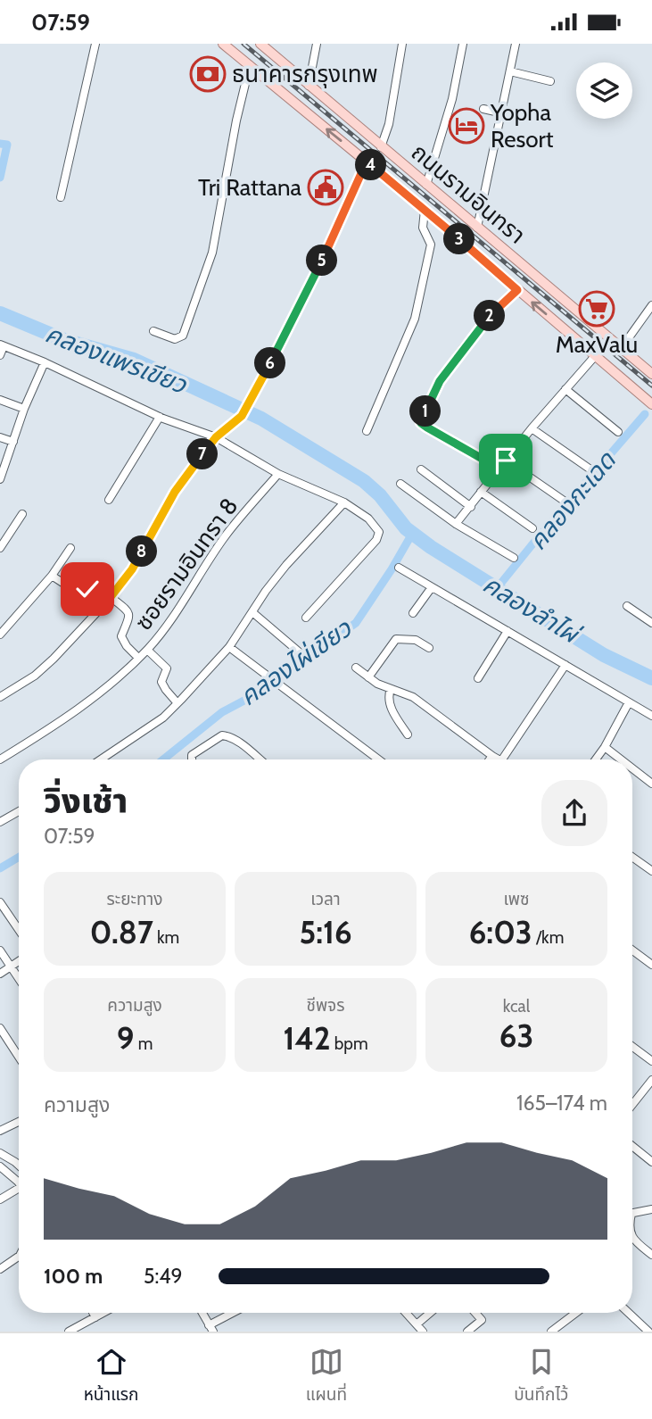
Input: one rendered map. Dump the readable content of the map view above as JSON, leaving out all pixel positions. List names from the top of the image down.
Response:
{
  "streets": {
    "main road": ["ถนนรามอินทรา"],
    "street": ["ซอยรามอินทรา 8"]
  },
  "crossings": [
    ["ถนนรามอินทรา", "ซอยรามอินทรา 8"]
  ],
  "water": [
    "คลองแพรเขียว",
    "คลองกะเฉด",
    "คลองลำไผ่",
    "คลองไผ่เขียว"
  ],
  "places": {
    "bank": ["ธนาคารกรุงเทพ"],
    "hotel": ["Yopha Resort"],
    "public building": ["Tri Rattana"],
    "supermarket": ["MaxValu"]
  },
  "page": {
    "status": "07:59",
    "pins": [
      "4",
      "3",
      "5",
      "2",
      "6",
      "1",
      "7",
      "8"
    ],
    "heading": ["วิ่งเช้า", "07:59"],
    "stats": [
      ["ระยะทาง", "0.87 km"],
      ["เวลา", "5:16"],
      ["เพซ", "6:03 /km"],
      ["ความสูง", "9 m"],
      ["ชีพจร", "142 bpm"],
      ["kcal", "63"]
    ],
    "chart": ["ความสูง", "165–174 m"],
    "list": [
      {
        "name": "100 m",
        "note": "5:49"
      }
    ],
    "tabs": ["หน้าแรก", "แผนที่", "บันทึกไว้"]
  }
}
